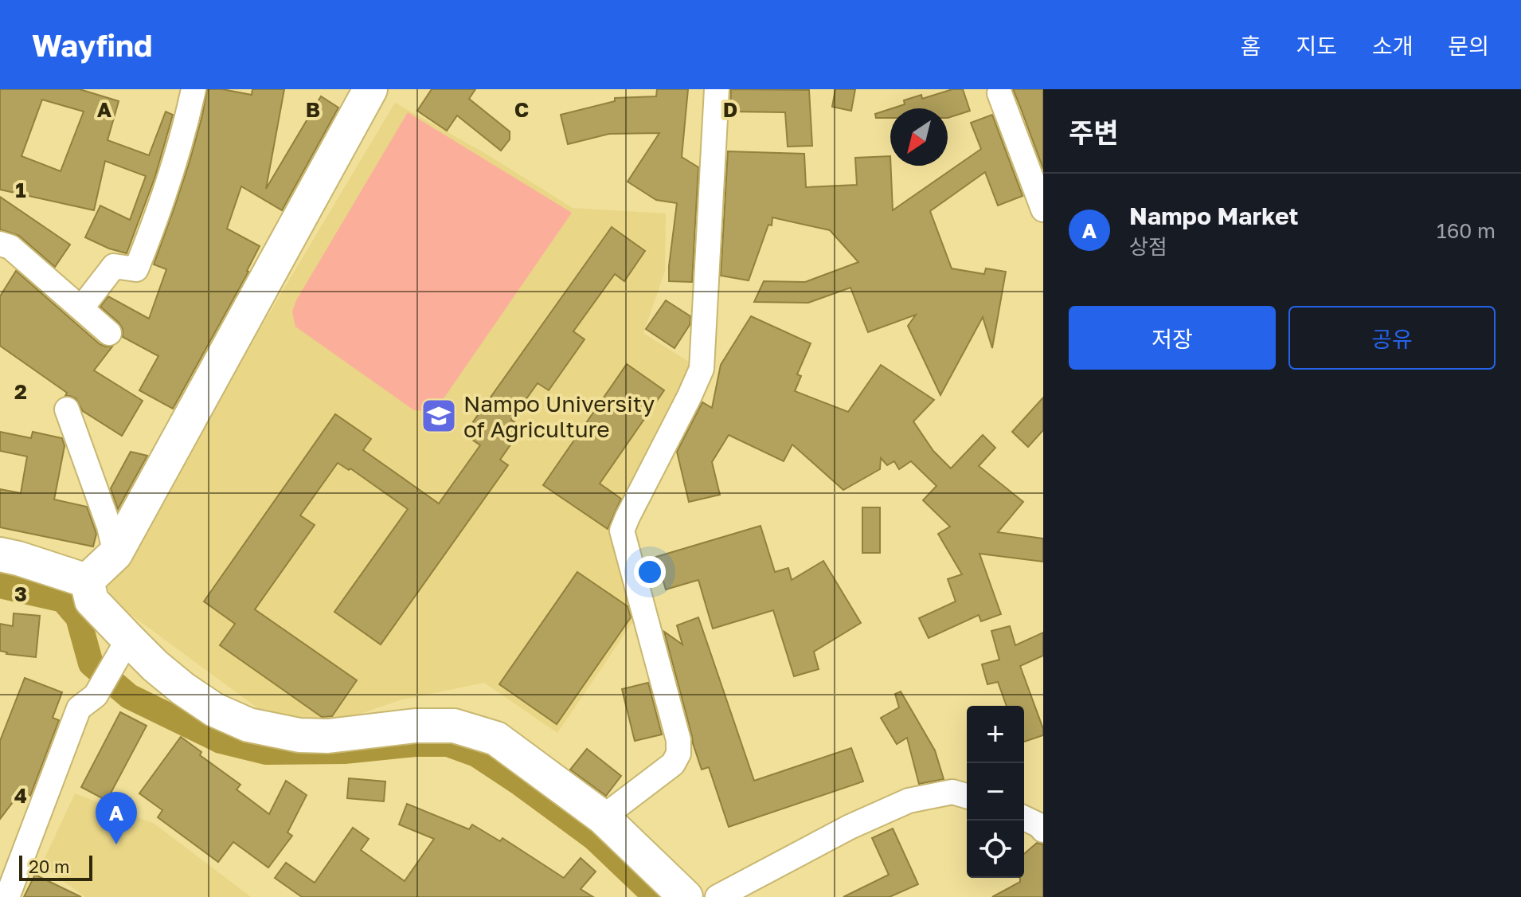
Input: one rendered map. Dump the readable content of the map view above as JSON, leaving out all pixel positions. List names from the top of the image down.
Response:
{
  "places": {
    "school or university": ["Nampo University of Agriculture"]
  },
  "scale_bar": "20 m",
  "north": "bottom left",
  "page": {
    "header": "Wayfind",
    "nav": [
      "홈",
      "지도",
      "소개",
      "문의"
    ],
    "heading": "주변",
    "list": [
      {
        "mark": "A",
        "name": "Nampo Market",
        "note": "상점",
        "value": "160 m"
      }
    ],
    "buttons": ["저장", "공유"],
    "map_buttons": ["+", "−"],
    "pins": "A",
    "scale": "20 m"
  },
  "grid": {
    "columns": [
      "A",
      "B",
      "C",
      "D"
    ],
    "rows": [
      "1",
      "2",
      "3",
      "4"
    ]
  }
}
